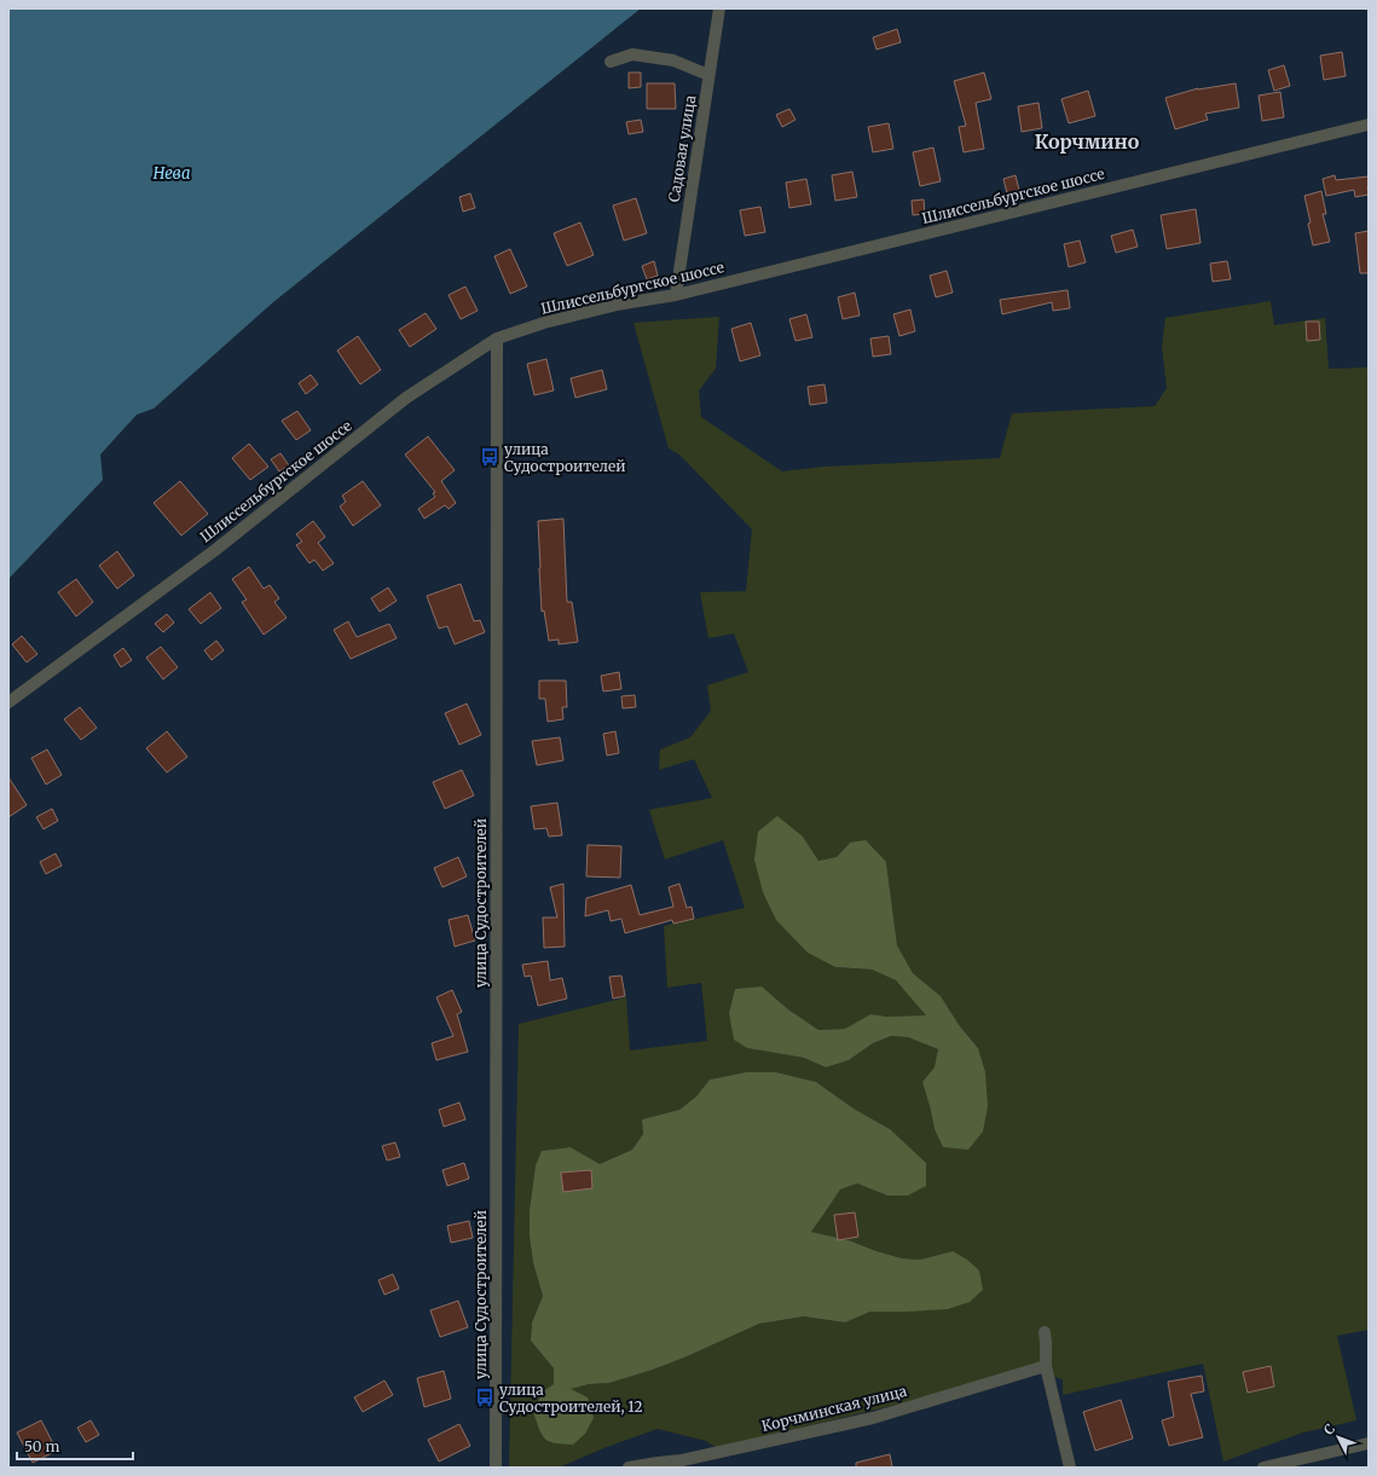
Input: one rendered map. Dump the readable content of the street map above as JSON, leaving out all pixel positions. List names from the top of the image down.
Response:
{
  "streets": {
    "street": [
      "Садовая улица",
      "Шлиссельбургское шоссе",
      "улица Судостроителей",
      "Корчминская улица"
    ]
  },
  "crossings": [
    ["Садовая улица", "Шлиссельбургское шоссе"],
    ["Шлиссельбургское шоссе", "улица Судостроителей"]
  ],
  "districts": ["Корчмино"],
  "water": ["Нева"],
  "places": {
    "bus stop": ["улица Судостроителей", "улица Судостроителей, 12"]
  },
  "scale_bar": "50 m",
  "north": "top left"
}
